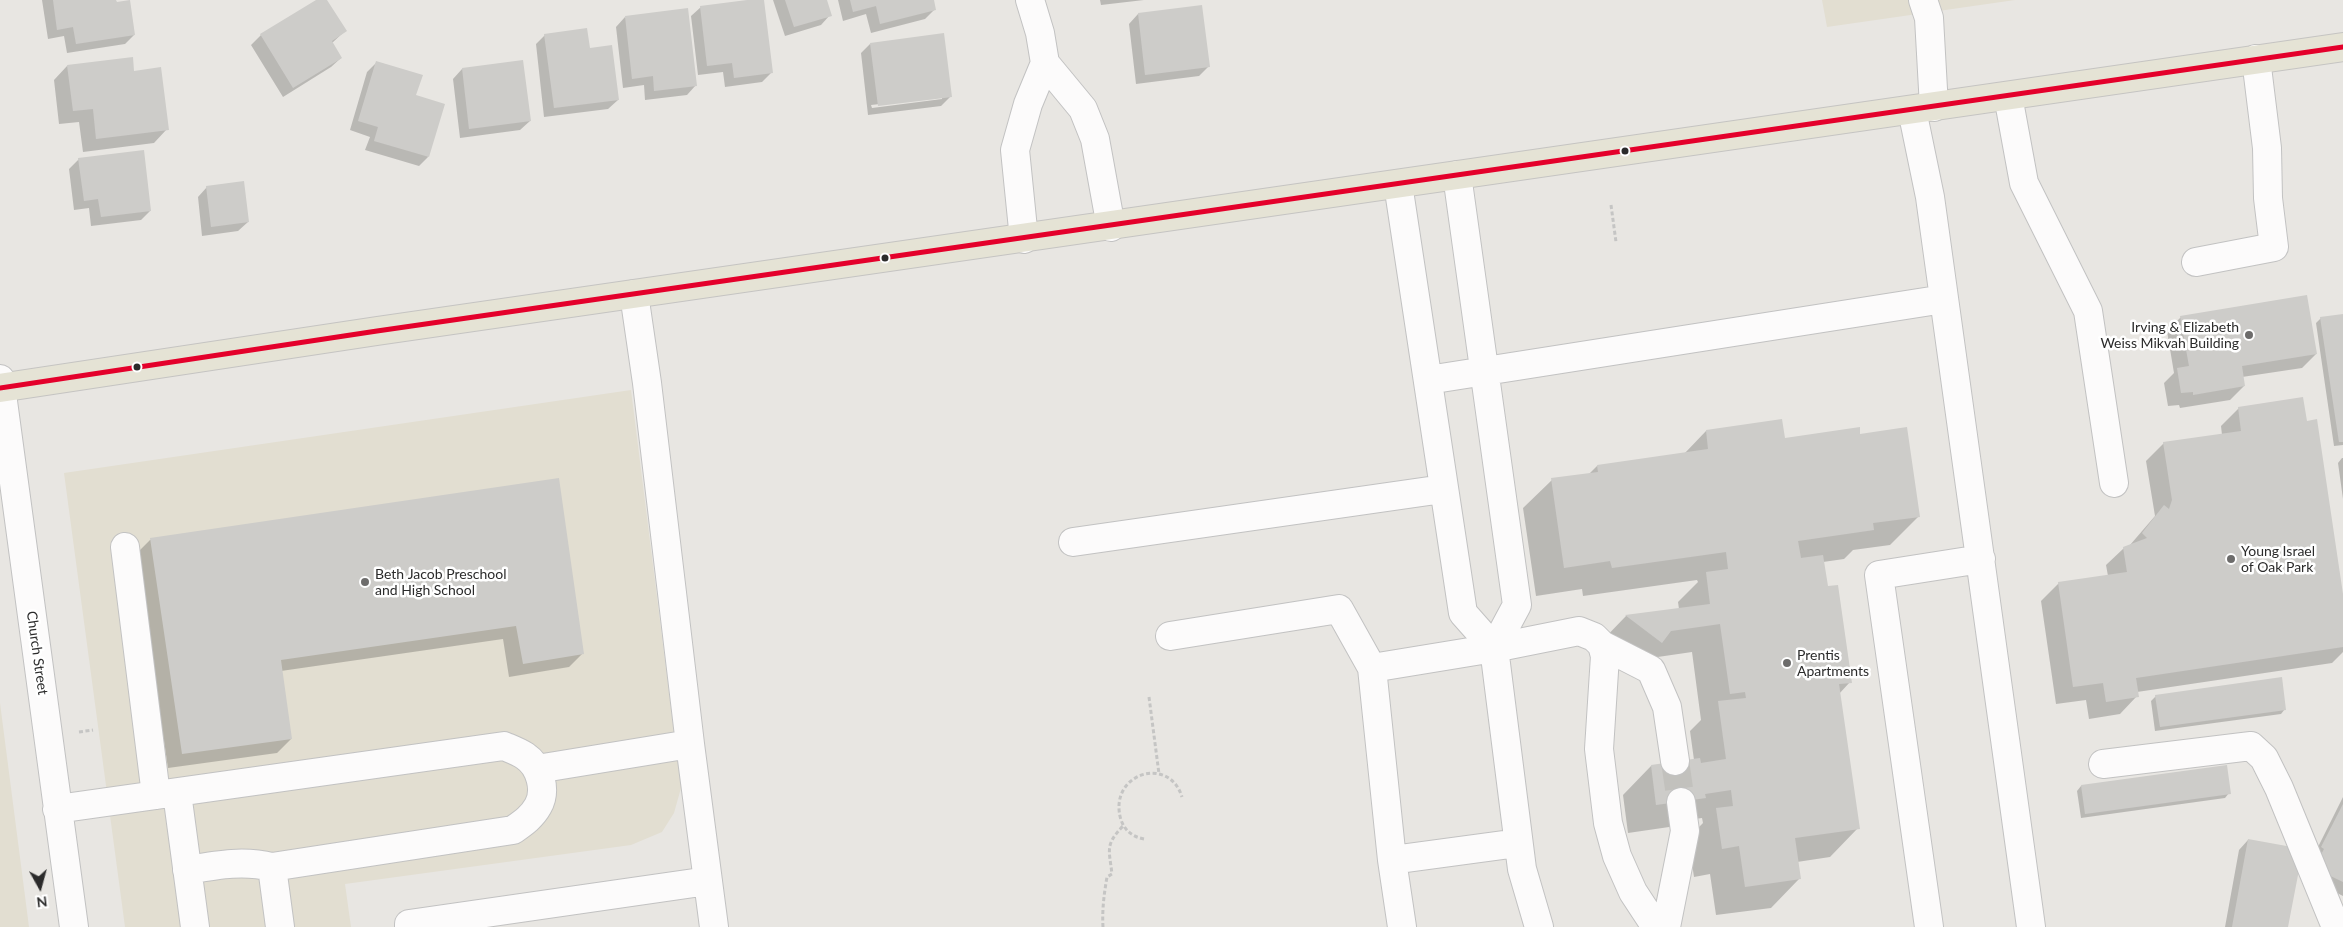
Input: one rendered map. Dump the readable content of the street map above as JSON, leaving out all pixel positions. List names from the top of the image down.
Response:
{
  "streets": {
    "street": ["Church Street"]
  },
  "places": [
    "Irving & Elizabeth Weiss Mikvah Building",
    "Young Israel of Oak Park",
    "Beth Jacob Preschool and High School",
    "Prentis Apartments"
  ],
  "north": "bottom"
}
